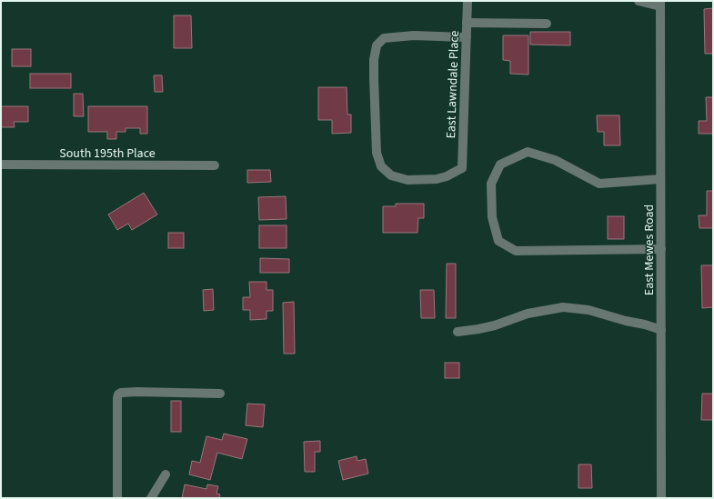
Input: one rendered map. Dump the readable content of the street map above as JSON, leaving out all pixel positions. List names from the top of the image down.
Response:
{
  "streets": {
    "street": ["East Lawndale Place", "South 195th Place", "East Mewes Road"]
  }
}
